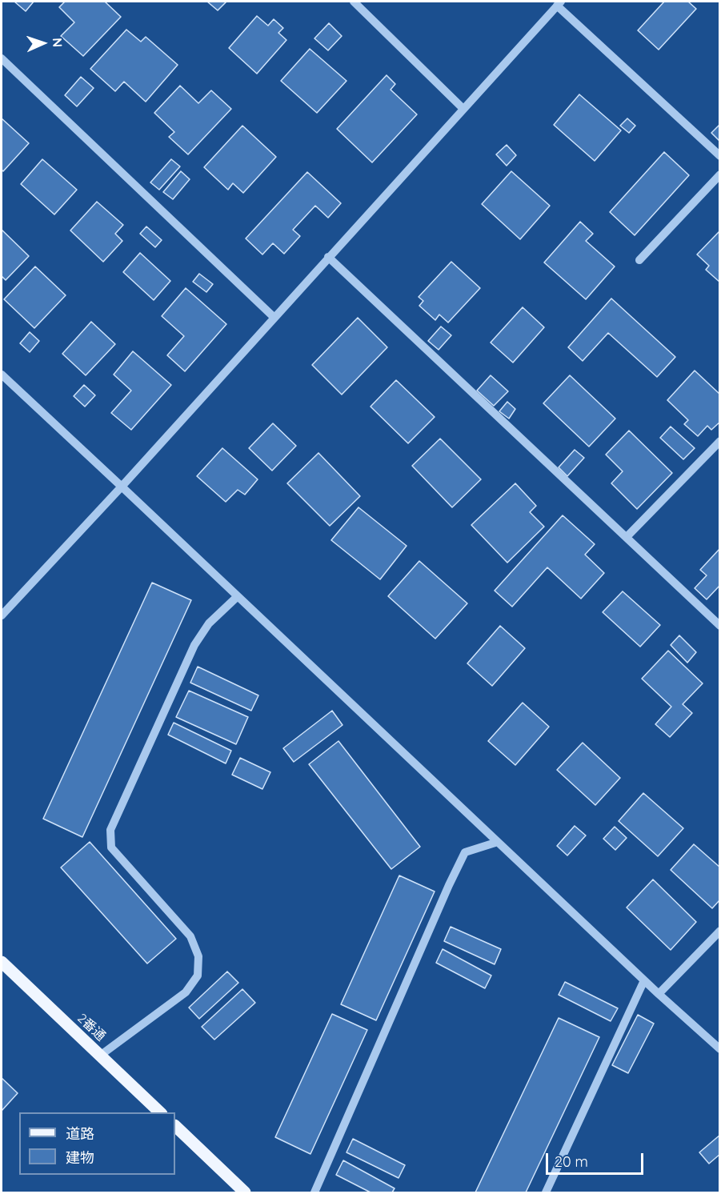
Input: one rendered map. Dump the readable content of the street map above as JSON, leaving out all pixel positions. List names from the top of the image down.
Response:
{
  "streets": {
    "main road": ["2番通"]
  },
  "legend": ["道路", "建物"],
  "scale_bar": "20 m",
  "north": "right"
}
